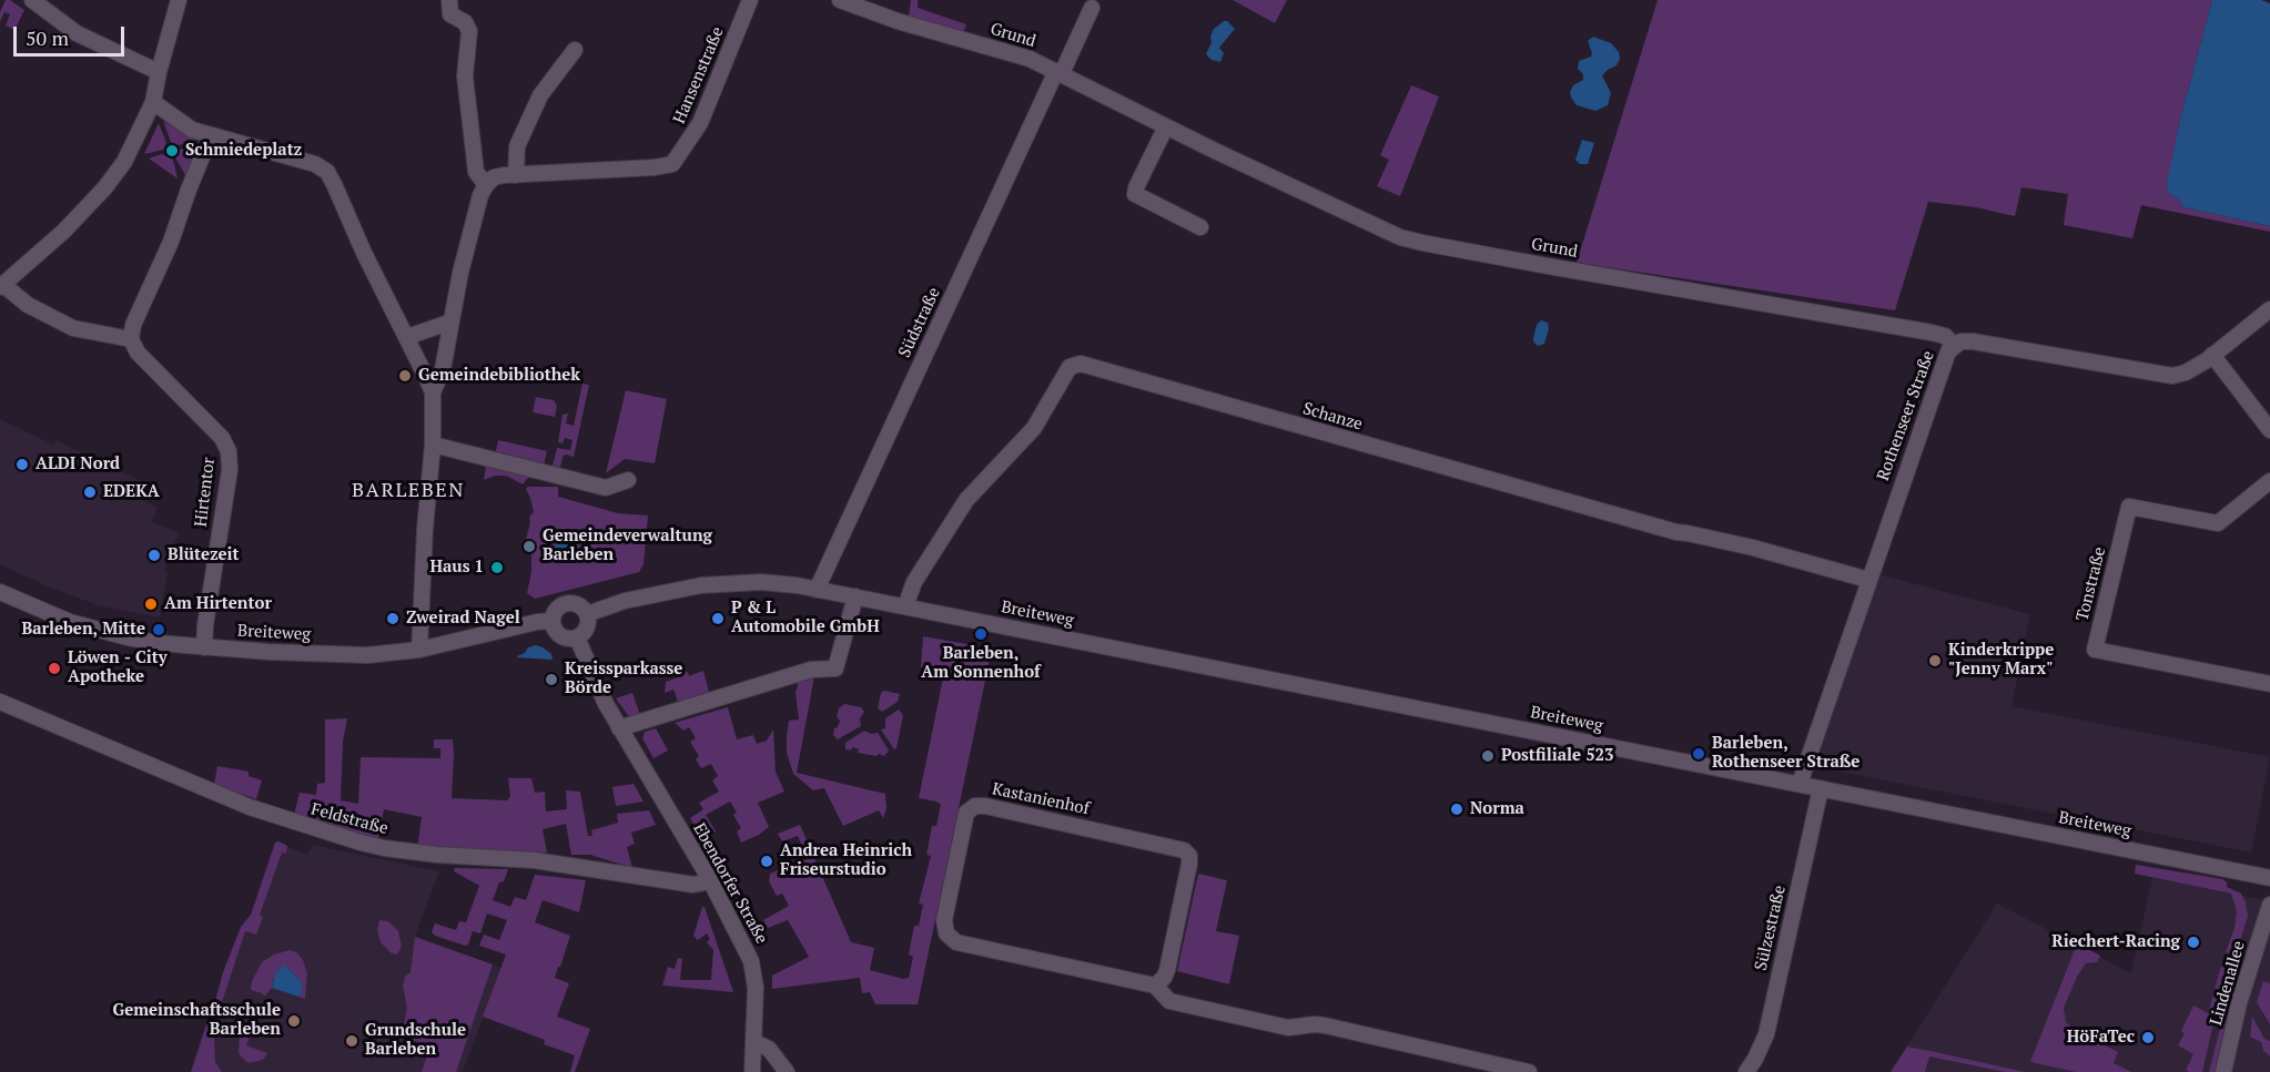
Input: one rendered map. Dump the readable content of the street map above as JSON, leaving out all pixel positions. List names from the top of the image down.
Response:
{
  "streets": {
    "street": [
      "Grund",
      "Hansenstraße",
      "Südstraße",
      "Rothenseer Straße",
      "Schanze",
      "Hirtentor",
      "Tonstraße",
      "Breiteweg",
      "Kastanienhof",
      "Feldstraße",
      "Ebendorfer Straße",
      "Sülzestraße",
      "Lindenallee"
    ]
  },
  "crossings": [
    ["Grund", "Südstraße"],
    ["Grund", "Rothenseer Straße"],
    ["Südstraße", "Breiteweg"],
    ["Rothenseer Straße", "Schanze"],
    ["Rothenseer Straße", "Breiteweg"],
    ["Schanze", "Breiteweg"],
    ["Hirtentor", "Breiteweg"],
    ["Breiteweg", "Ebendorfer Straße"],
    ["Breiteweg", "Sülzestraße"],
    ["Feldstraße", "Ebendorfer Straße"]
  ],
  "districts": ["BARLEBEN"],
  "places": [
    "Schmiedeplatz",
    "Gemeindebibliothek",
    "ALDI Nord",
    "EDEKA",
    "Gemeindeverwaltung Barleben",
    "Blütezeit",
    "Haus 1",
    "Am Hirtentor",
    "Zweirad Nagel",
    "P & L Automobile GmbH",
    "Barleben, Mitte",
    "Barleben, Am Sonnenhof",
    "Kinderkrippe \"Jenny Marx\"",
    "Löwen - City Apotheke",
    "Kreissparkasse Börde",
    "Barleben, Rothenseer Straße",
    "Postfiliale 523",
    "Norma",
    "Andrea Heinrich Friseurstudio",
    "Riechert-Racing",
    "Gemeinschaftsschule Barleben",
    "HöFaTec",
    "Grundschule Barleben"
  ],
  "scale_bar": "50 m"
}
